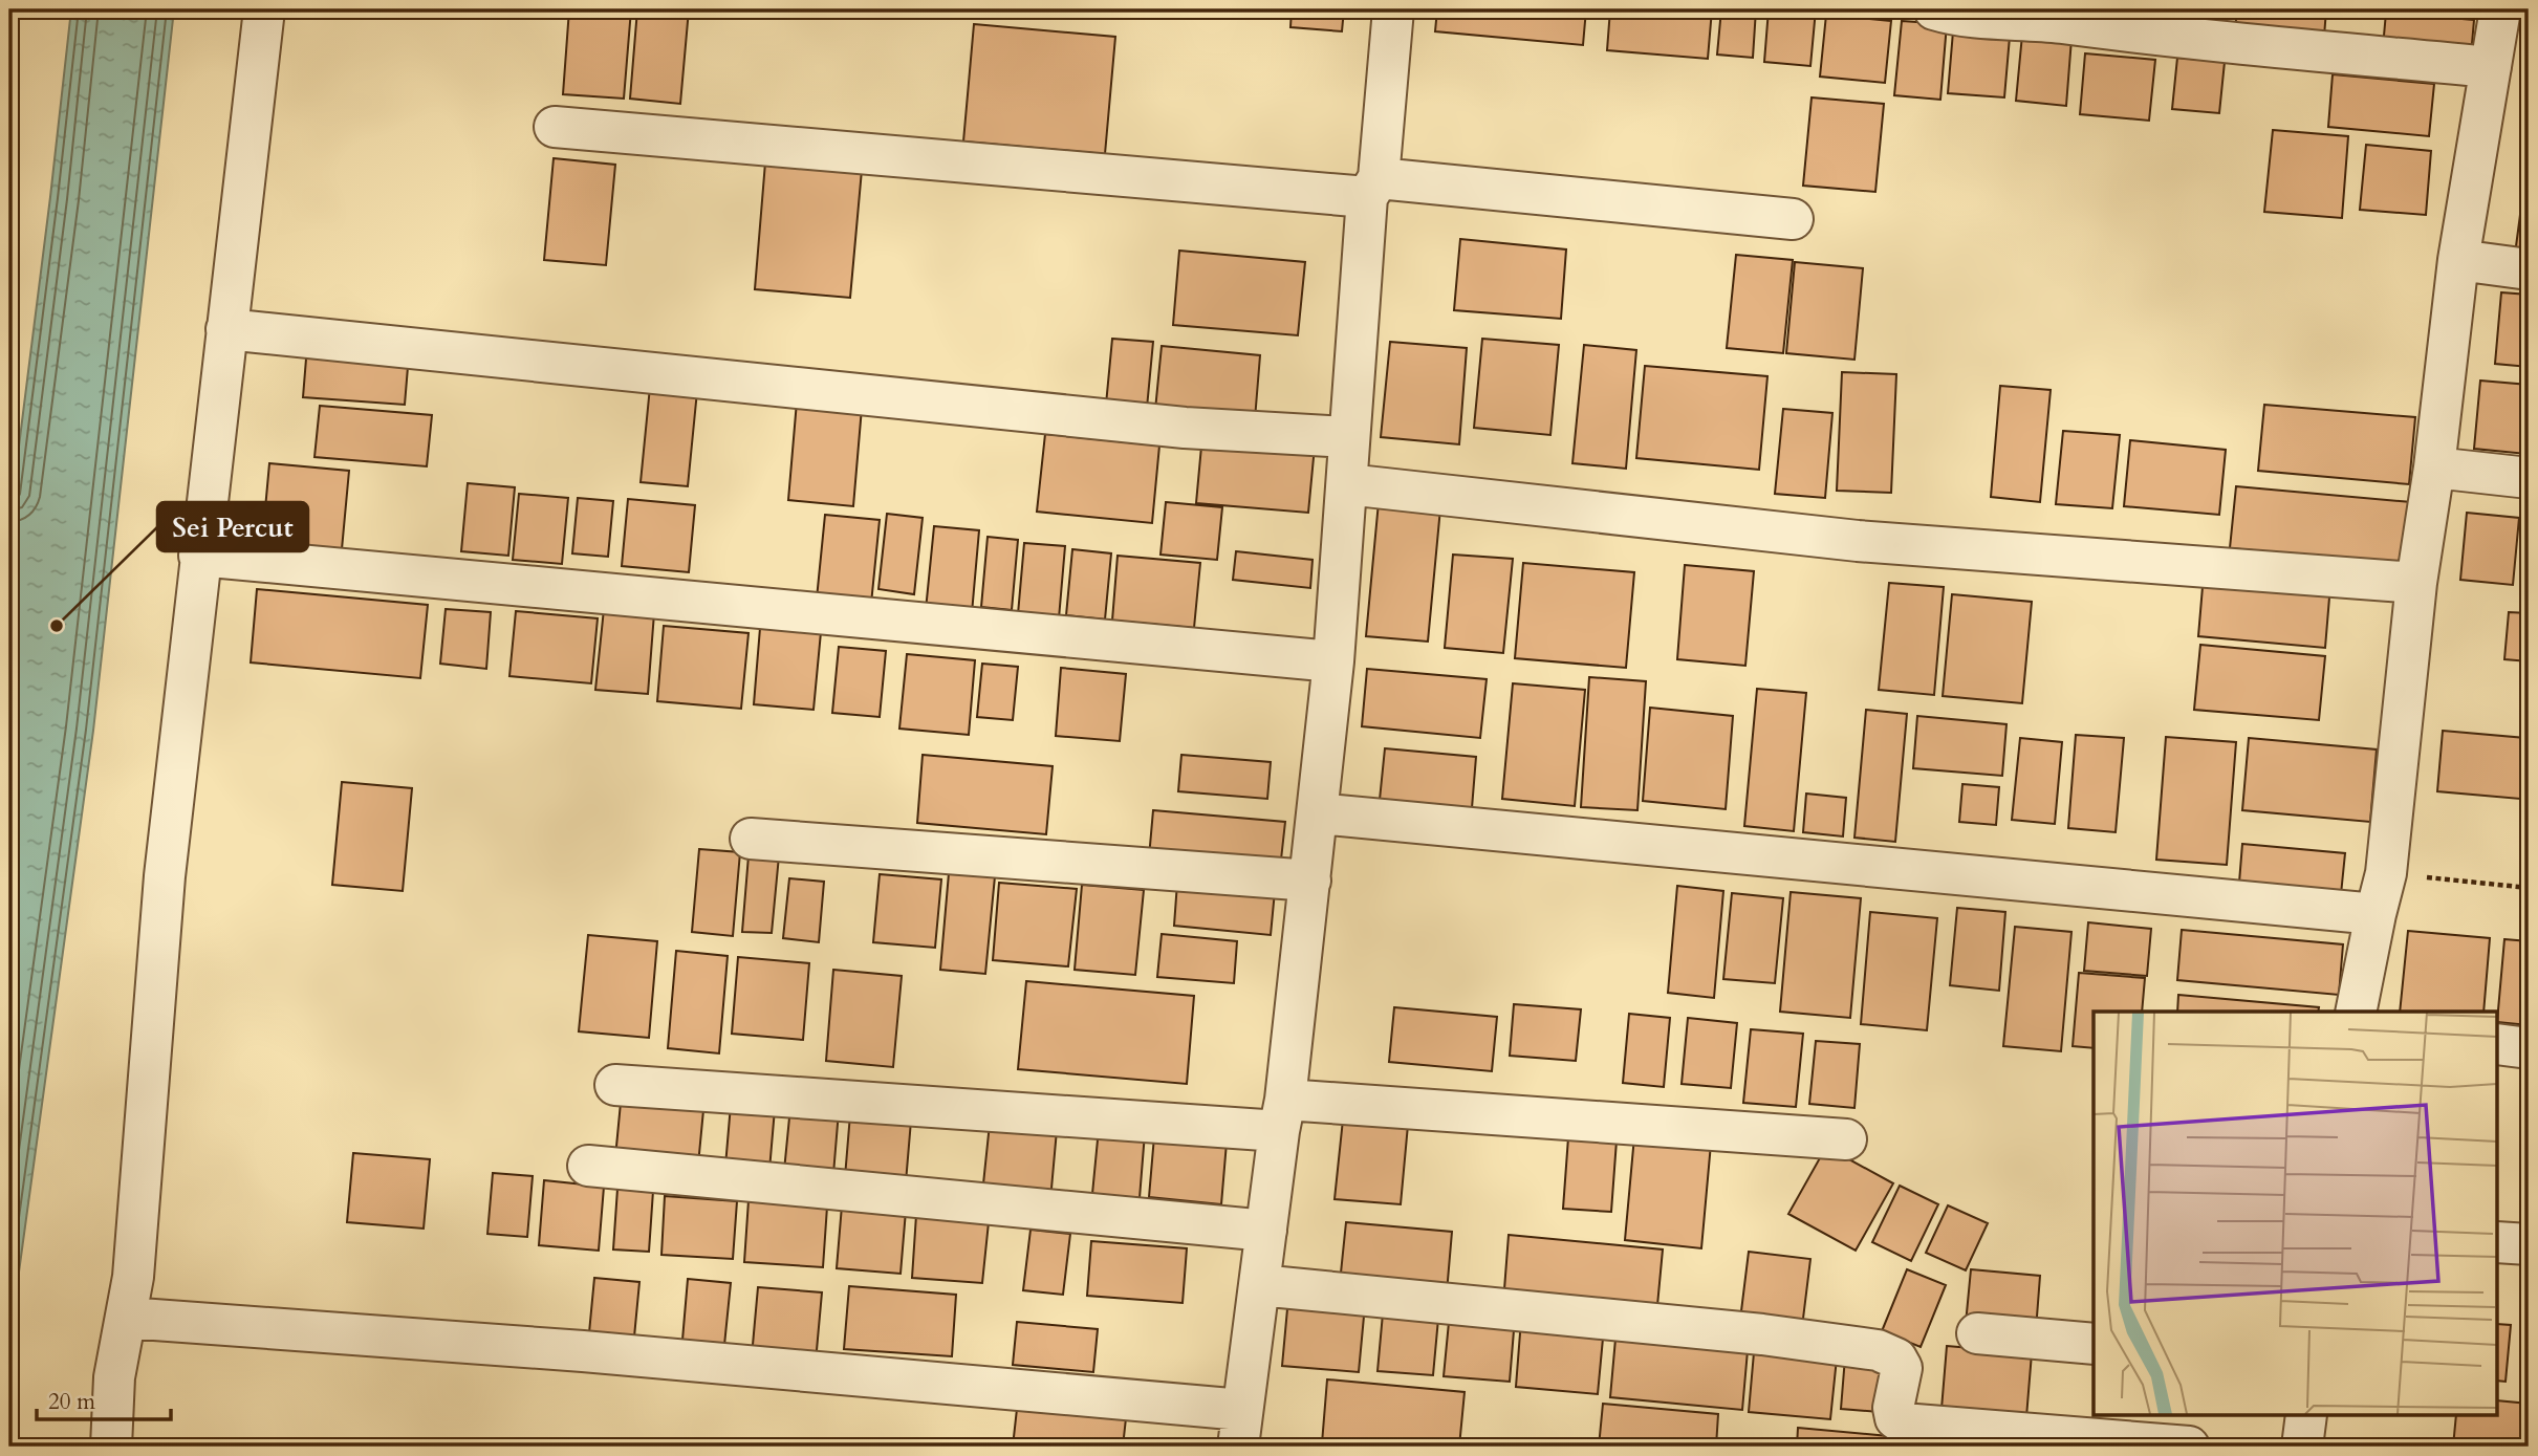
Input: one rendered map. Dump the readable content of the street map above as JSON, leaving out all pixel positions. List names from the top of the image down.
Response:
{
  "places": ["Sei Percut"],
  "scale_bar": "20 m"
}
